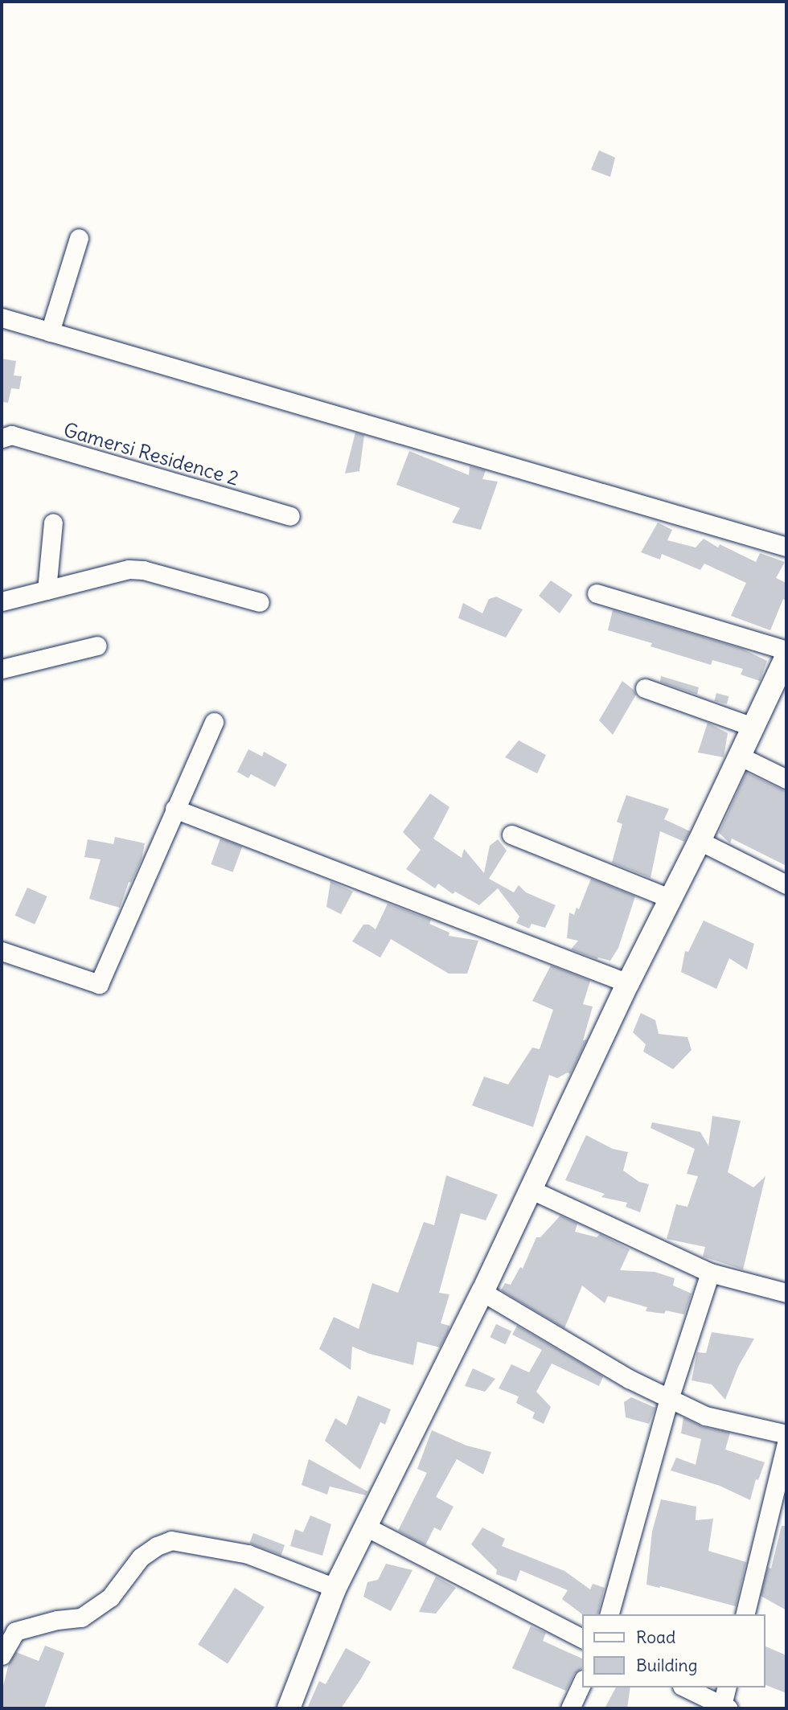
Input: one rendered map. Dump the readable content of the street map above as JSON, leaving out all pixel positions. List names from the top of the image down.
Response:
{
  "streets": {
    "street": ["Gamersi Residence 2"]
  },
  "legend": ["Road", "Building"]
}
